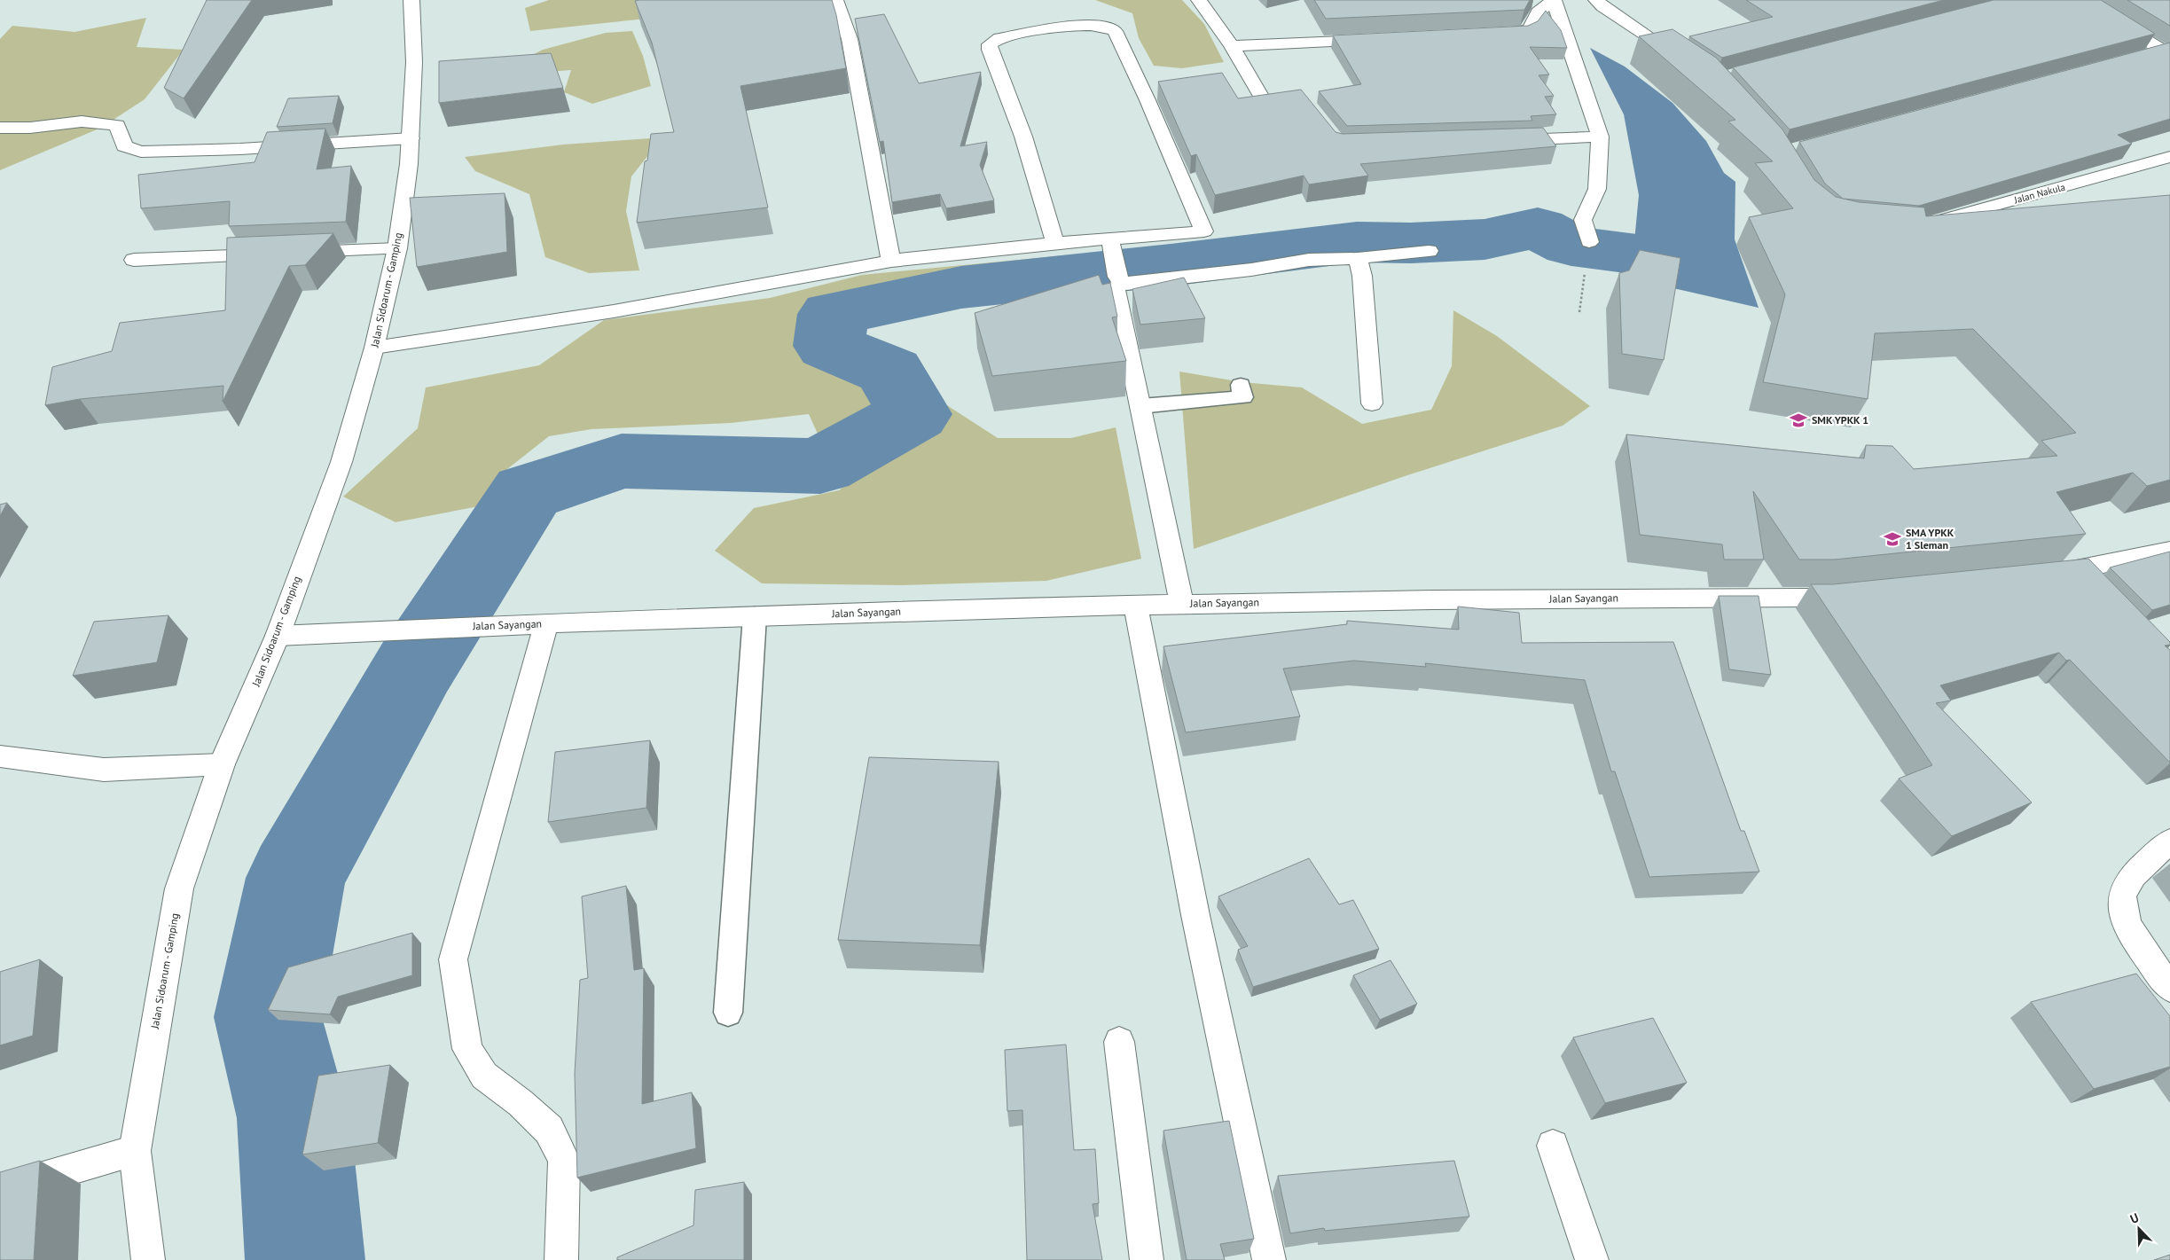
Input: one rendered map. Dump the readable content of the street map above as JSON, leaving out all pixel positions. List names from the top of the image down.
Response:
{
  "streets": {
    "street": ["Jalan Nakula", "Jalan Sidoarum - Gamping", "Jalan Sayangan"]
  },
  "crossings": [
    ["Jalan Sidoarum - Gamping", "Jalan Sayangan"]
  ],
  "places": {
    "school or university": ["SMK YPKK 1", "SMA YPKK 1 Sleman"]
  },
  "north": "top left"
}
